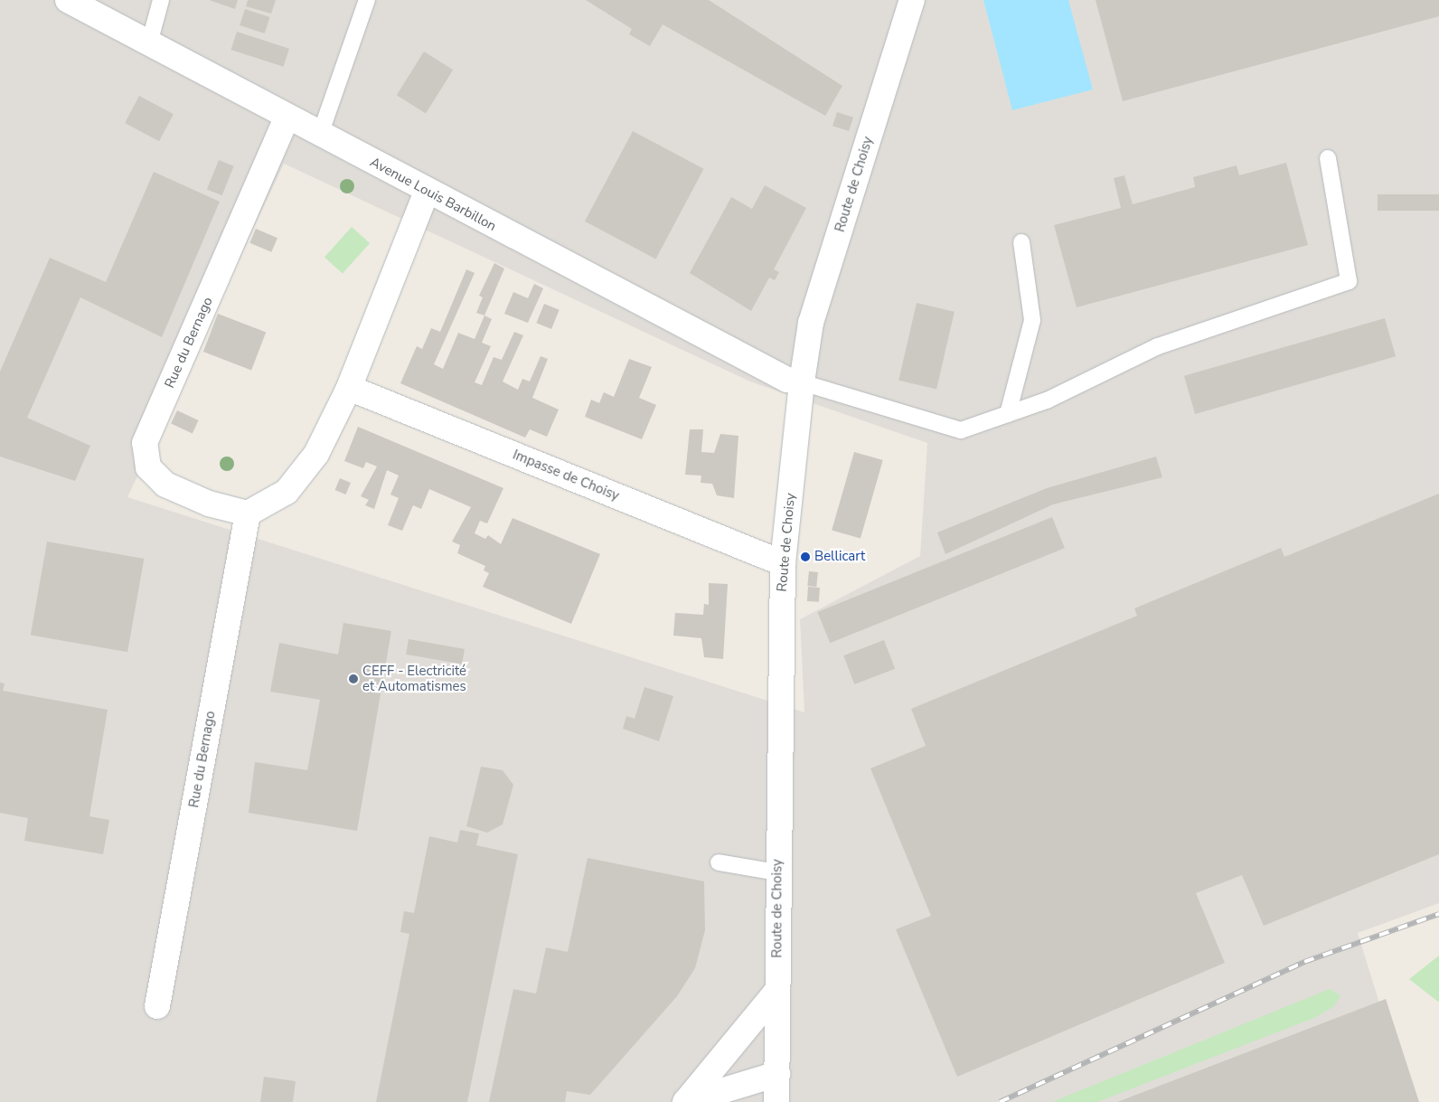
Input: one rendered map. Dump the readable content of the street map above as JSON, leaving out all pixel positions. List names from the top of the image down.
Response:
{
  "streets": {
    "street": [
      "Route de Choisy",
      "Avenue Louis Barbillon",
      "Rue du Bernago",
      "Impasse de Choisy"
    ]
  },
  "crossings": [
    ["Route de Choisy", "Avenue Louis Barbillon"],
    ["Route de Choisy", "Impasse de Choisy"],
    ["Avenue Louis Barbillon", "Rue du Bernago"]
  ],
  "places": ["Bellicart", "CEFF - Electricité et Automatismes"]
}
